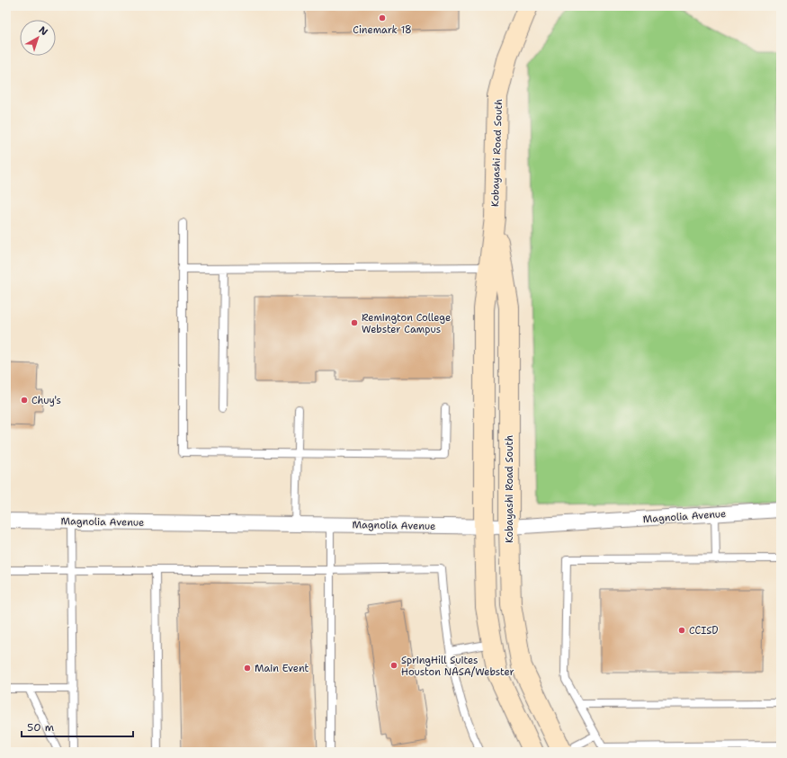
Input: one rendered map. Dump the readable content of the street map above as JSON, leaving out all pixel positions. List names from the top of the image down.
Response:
{
  "streets": {
    "street": ["Kobayashi Road South", "Magnolia Avenue"]
  },
  "crossings": [
    ["Kobayashi Road South", "Magnolia Avenue"]
  ],
  "places": [
    "Cinemark 18",
    "Remington College Webster Campus",
    "Chuy's",
    "CCISD",
    "SpringHill Suites Houston NASA/Webster",
    "Main Event"
  ],
  "scale_bar": "50 m",
  "north": "top right"
}
